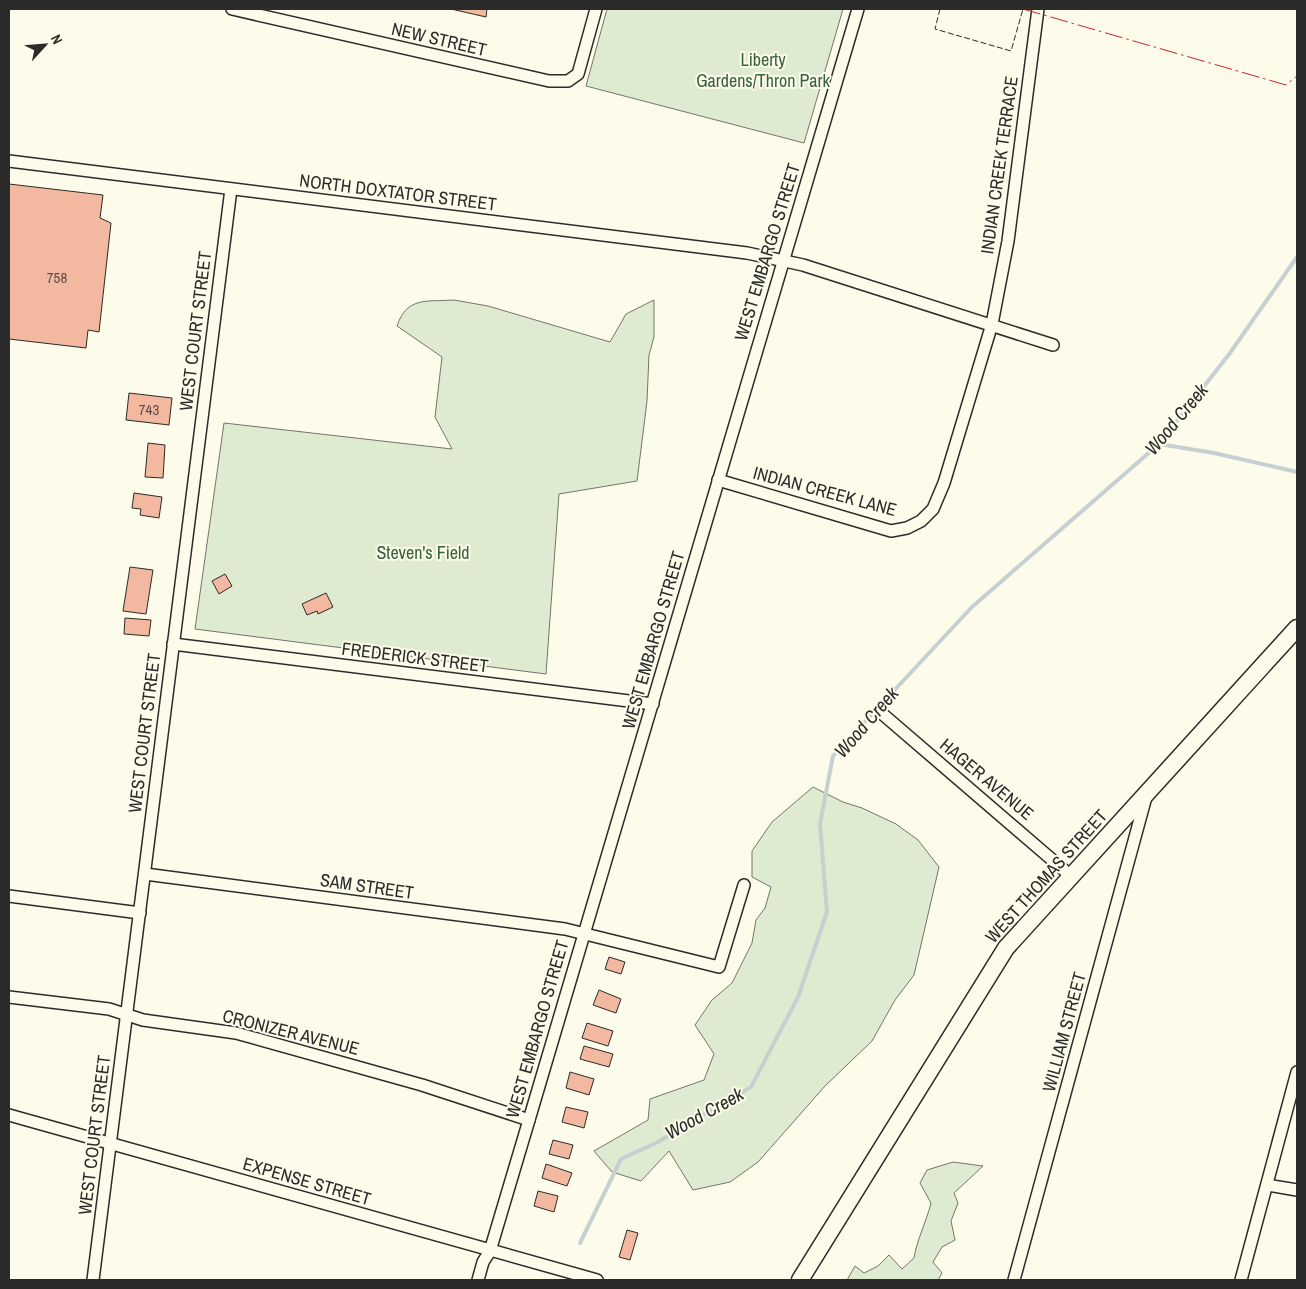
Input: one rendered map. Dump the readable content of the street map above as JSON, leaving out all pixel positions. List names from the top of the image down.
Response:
{
  "streets": {
    "street": [
      "NEW STREET",
      "INDIAN CREEK TERRACE",
      "NORTH DOXTATOR STREET",
      "WEST EMBARGO STREET",
      "WEST COURT STREET",
      "INDIAN CREEK LANE",
      "FREDERICK STREET",
      "HAGER AVENUE",
      "WEST THOMAS STREET",
      "SAM STREET",
      "CRONIZER AVENUE",
      "WILLIAM STREET",
      "EXPENSE STREET"
    ]
  },
  "crossings": [
    ["INDIAN CREEK TERRACE", "INDIAN CREEK LANE"],
    ["NORTH DOXTATOR STREET", "WEST EMBARGO STREET"],
    ["NORTH DOXTATOR STREET", "WEST COURT STREET"],
    ["WEST EMBARGO STREET", "INDIAN CREEK LANE"],
    ["WEST EMBARGO STREET", "FREDERICK STREET"],
    ["WEST EMBARGO STREET", "SAM STREET"],
    ["WEST EMBARGO STREET", "CRONIZER AVENUE"],
    ["WEST EMBARGO STREET", "EXPENSE STREET"],
    ["WEST COURT STREET", "FREDERICK STREET"],
    ["WEST COURT STREET", "SAM STREET"],
    ["WEST COURT STREET", "CRONIZER AVENUE"],
    ["WEST COURT STREET", "EXPENSE STREET"],
    ["HAGER AVENUE", "WEST THOMAS STREET"],
    ["WEST THOMAS STREET", "WILLIAM STREET"]
  ],
  "water": ["Wood Creek"],
  "parks": ["Liberty Gardens/Thron Park", "Steven's Field"],
  "house_numbers": ["758", "743"],
  "north": "top right"
}
